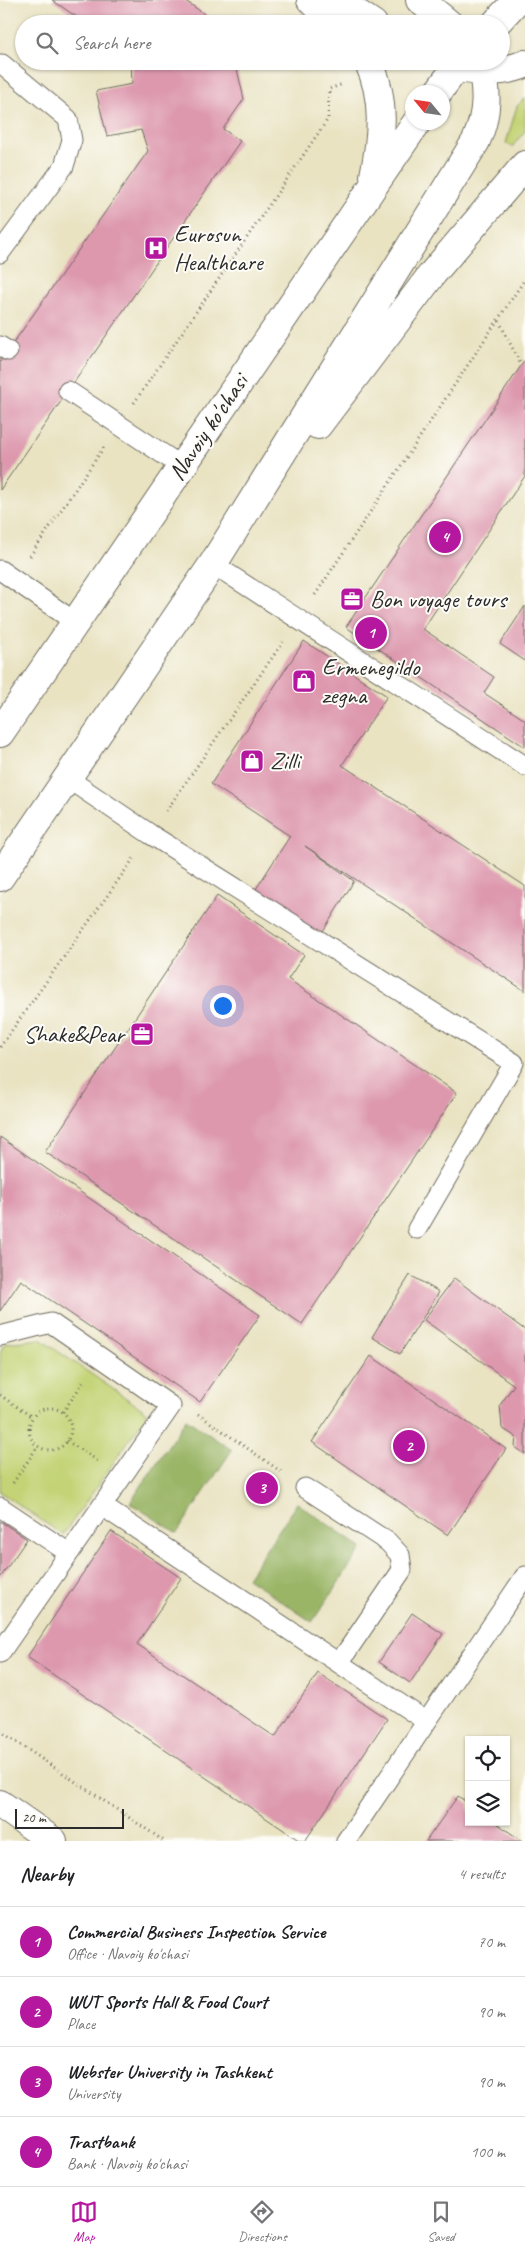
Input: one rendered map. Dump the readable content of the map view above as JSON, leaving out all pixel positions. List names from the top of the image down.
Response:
{
  "streets": {
    "main road": ["Navoiy ko'chasi"]
  },
  "places": {
    "hospital": ["Eurosun Healthcare"],
    "office": ["Bon voyage tours", "Shake&Pear"],
    "shop": ["Ermenegildo zegna", "Zilli"]
  },
  "scale_bar": "20 m",
  "north": "top left",
  "page": {
    "search": "Search here",
    "pins": [
      "4",
      "1",
      "2",
      "3"
    ],
    "scale": "20 m",
    "heading": ["Nearby", "4 results"],
    "list": [
      {
        "mark": "1",
        "name": "Commercial Business Inspection Service",
        "note": "Office · Navoiy ko'chasi",
        "value": "70 m"
      },
      {
        "mark": "2",
        "name": "WUT Sports Hall & Food Court",
        "note": "Place",
        "value": "90 m"
      },
      {
        "mark": "3",
        "name": "Webster University in Tashkent",
        "note": "University",
        "value": "90 m"
      },
      {
        "mark": "4",
        "name": "Trastbank",
        "note": "Bank · Navoiy ko'chasi",
        "value": "100 m"
      }
    ],
    "nav": ["Map", "Directions", "Saved"]
  }
}
